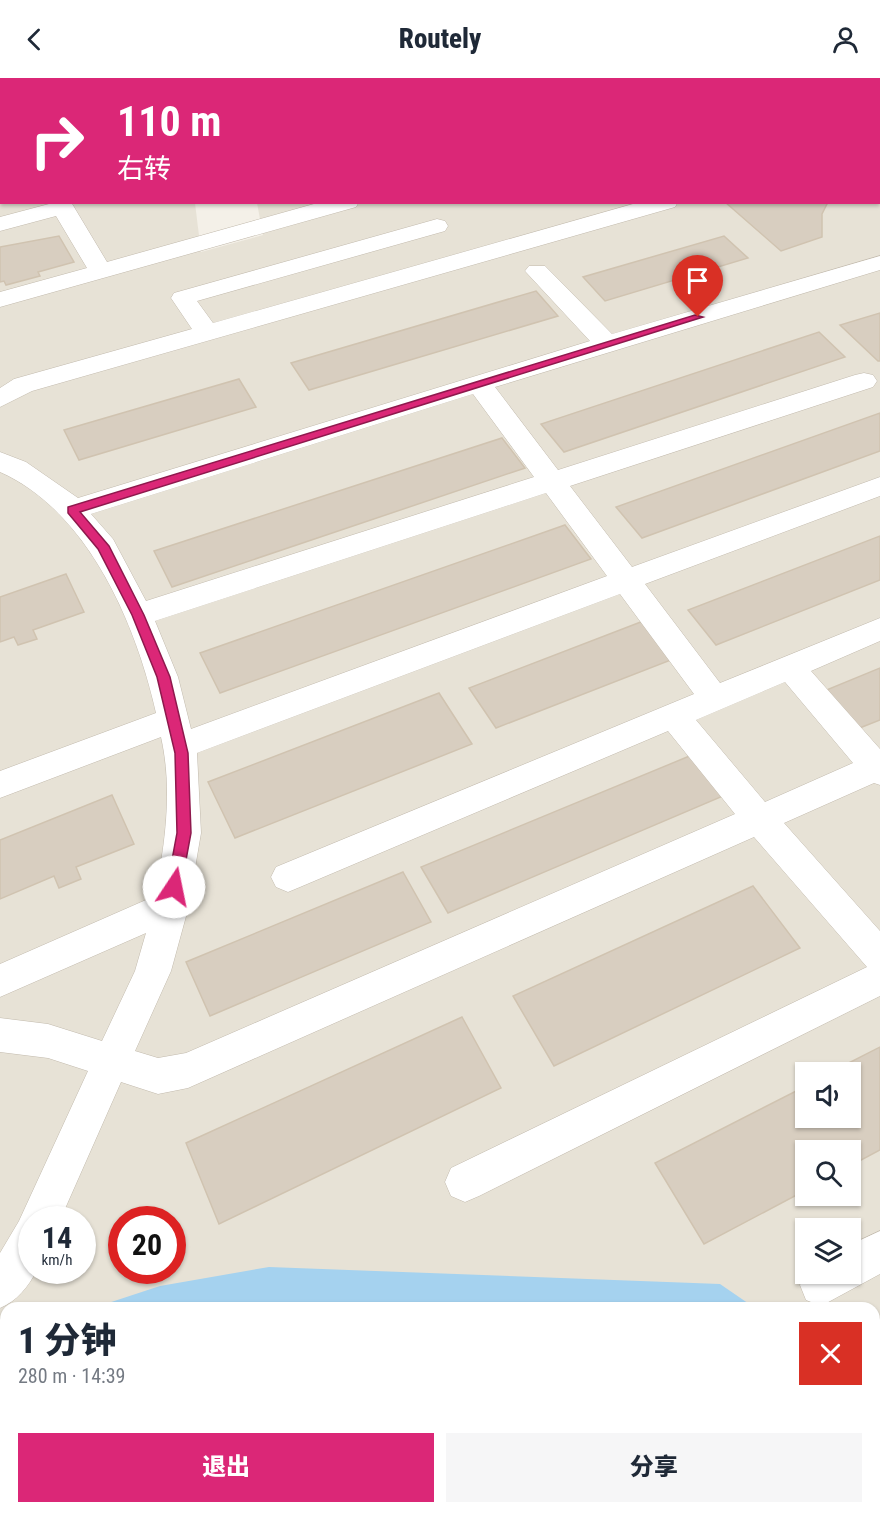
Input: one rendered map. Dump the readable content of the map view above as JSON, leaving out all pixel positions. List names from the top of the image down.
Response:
{
  "page": {
    "header": "Routely",
    "turn": ["110 m", "右转"],
    "speed": "14 km/h",
    "limit": "20",
    "heading": ["1 分钟", "280 m · 14:39"],
    "buttons": ["退出", "分享"]
  }
}
